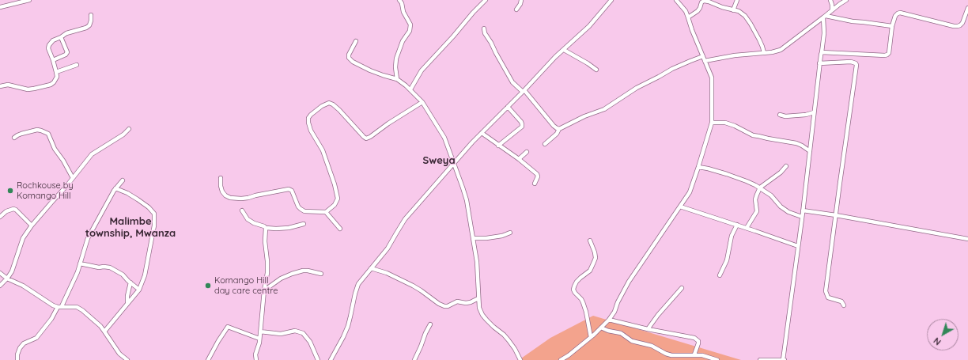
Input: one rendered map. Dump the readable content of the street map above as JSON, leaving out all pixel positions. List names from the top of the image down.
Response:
{
  "districts": ["Sweya", "Malimbe township, Mwanza"],
  "places": ["Rochkouse by Komango Hill", "Komango Hill day care centre"],
  "north": "bottom left"
}
